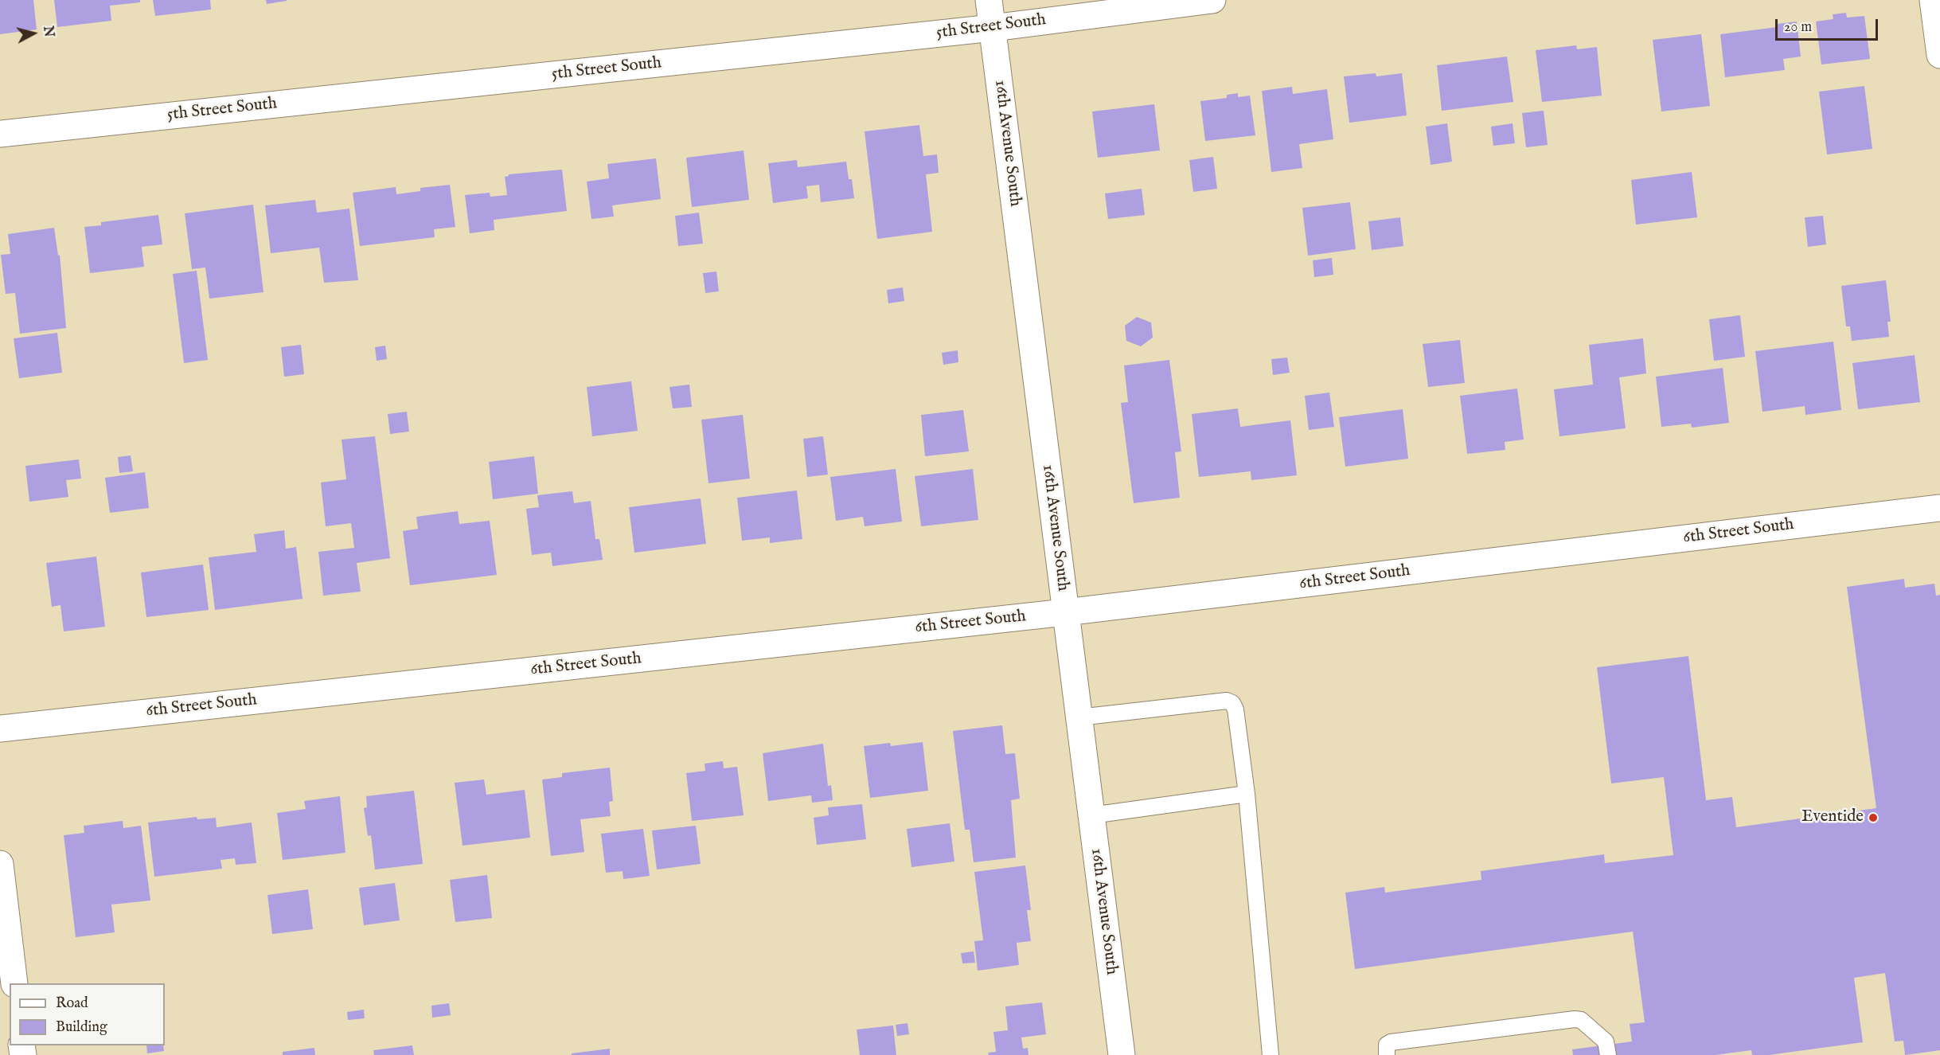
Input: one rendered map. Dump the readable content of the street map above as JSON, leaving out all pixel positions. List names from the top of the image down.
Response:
{
  "streets": {
    "street": ["5th Street South", "16th Avenue South", "6th Street South"]
  },
  "crossings": [
    ["5th Street South", "16th Avenue South"],
    ["16th Avenue South", "6th Street South"]
  ],
  "places": ["Eventide"],
  "legend": ["Road", "Building"],
  "scale_bar": "20 m",
  "north": "right"
}
